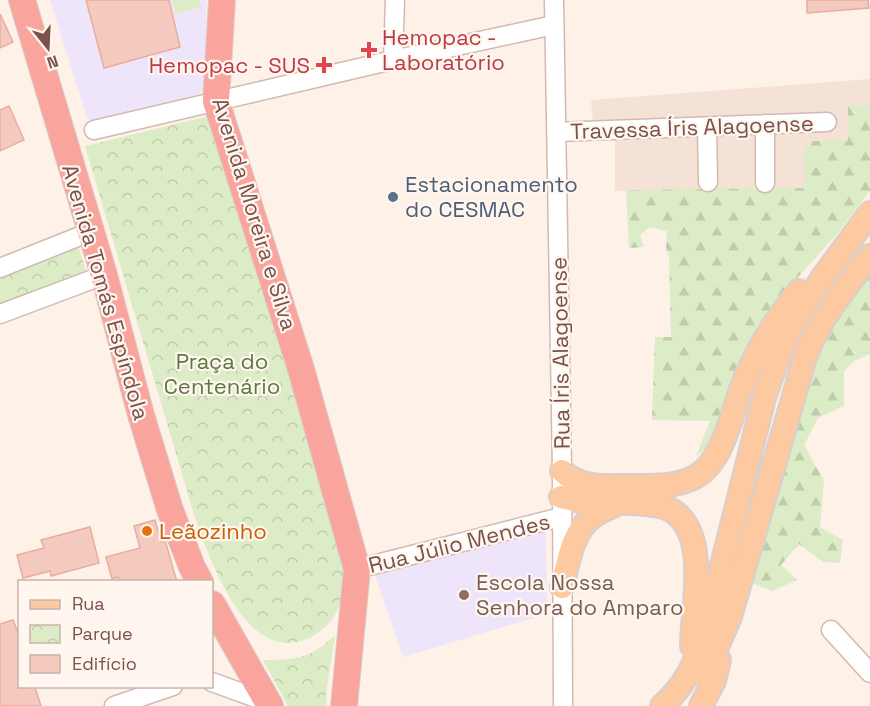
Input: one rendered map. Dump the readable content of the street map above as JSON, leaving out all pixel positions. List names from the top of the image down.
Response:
{
  "streets": {
    "highway": ["Avenida Moreira e Silva", "Avenida Tomás Espíndola"],
    "street": ["Travessa Íris Alagoense", "Rua Íris Alagoense", "Rua Júlio Mendes"]
  },
  "crossings": [
    ["Travessa Íris Alagoense", "Rua Íris Alagoense"],
    ["Avenida Moreira e Silva", "Rua Júlio Mendes"],
    ["Rua Íris Alagoense", "Rua Júlio Mendes"]
  ],
  "parks": ["Praça do Centenário"],
  "places": {
    "health": ["Hemopac - Laboratório", "Hemopac - SUS"],
    "other": ["Estacionamento do CESMAC", "Leãozinho", "Escola Nossa Senhora do Amparo"]
  },
  "legend": ["Rua", "Parque", "Edifício"],
  "north": "bottom"
}
